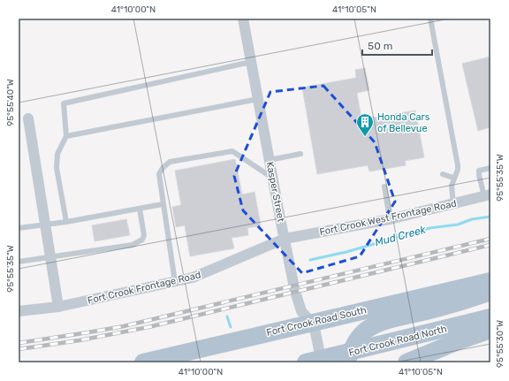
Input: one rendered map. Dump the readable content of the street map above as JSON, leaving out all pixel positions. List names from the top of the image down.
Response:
{
  "streets": {
    "main road": ["Fort Crook Road South", "Fort Crook Road North"],
    "street": ["Kasper Street", "Fort Crook West Frontage Road", "Fort Crook Frontage Road"]
  },
  "crossings": [
    ["Kasper Street", "Fort Crook West Frontage Road"],
    ["Kasper Street", "Fort Crook Frontage Road"],
    ["Kasper Street", "Fort Crook Road South"],
    ["Kasper Street", "Fort Crook Road North"],
    ["Fort Crook West Frontage Road", "Fort Crook Frontage Road"]
  ],
  "water": ["Mud Creek"],
  "places": {
    "building": ["Honda Cars of Bellevue"]
  },
  "scale_bar": "50 m",
  "coordinates": [
    "41°10'00\"N",
    "41°10'05\"N",
    "95°55'40\"W",
    "95°55'35\"W",
    "95°55'30\"W"
  ]
}
